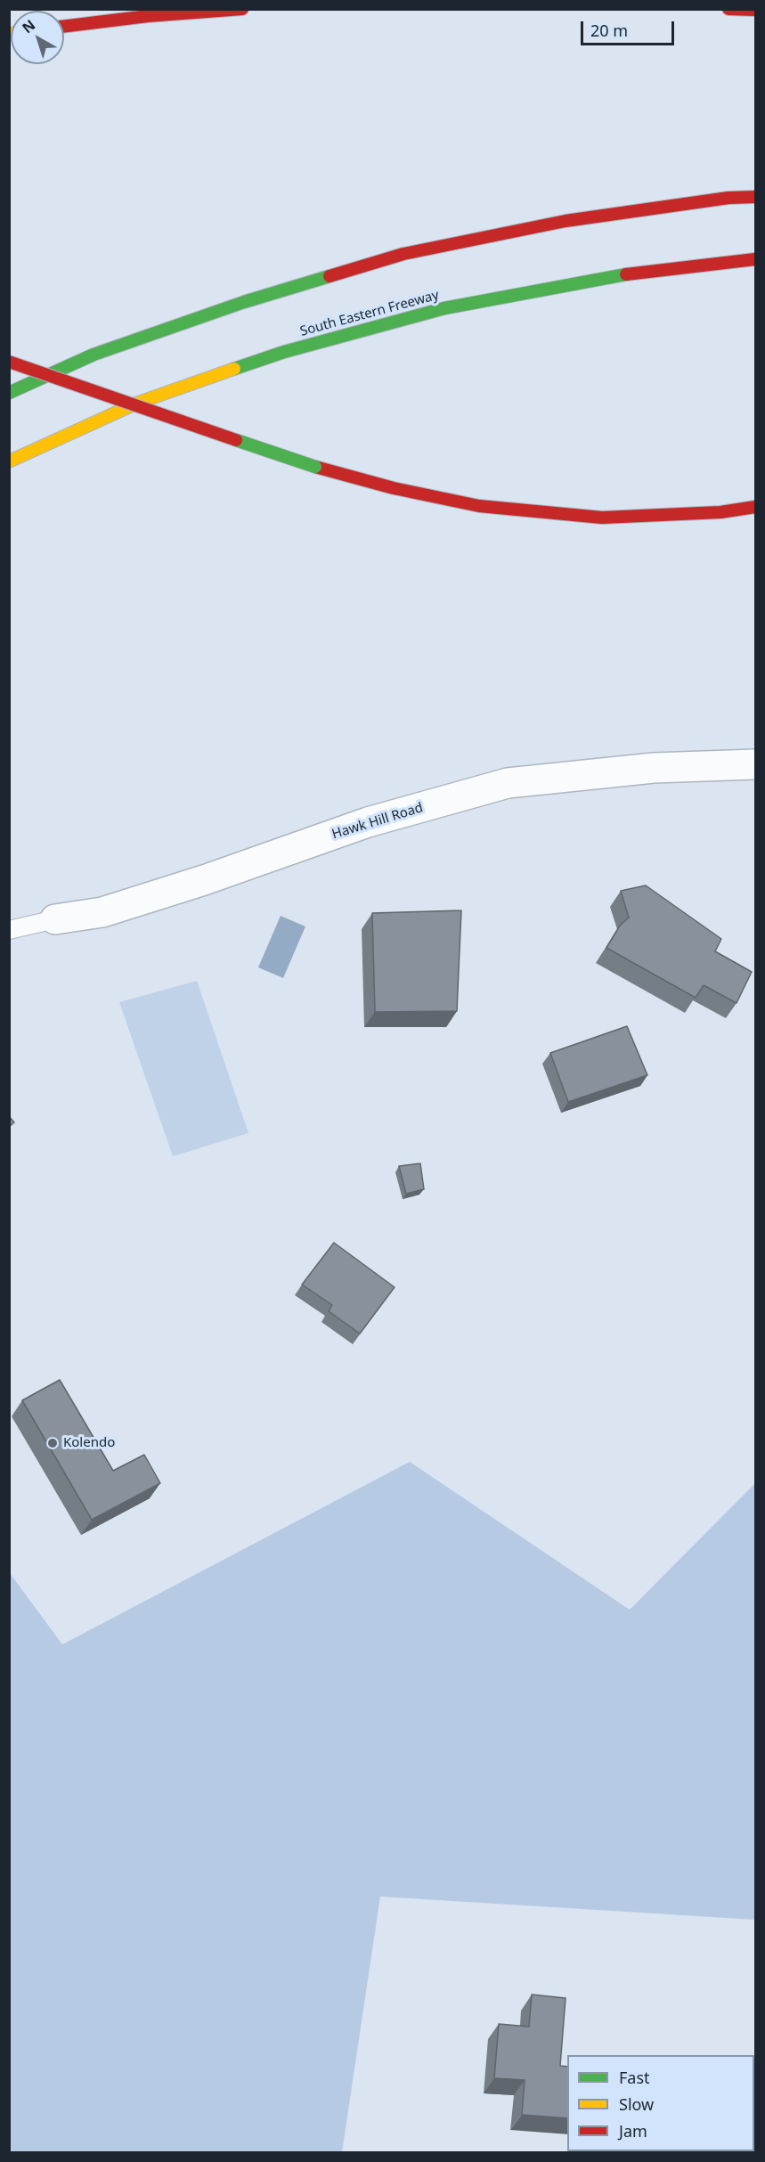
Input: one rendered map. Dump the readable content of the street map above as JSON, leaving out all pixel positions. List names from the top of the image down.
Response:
{
  "streets": {
    "highway": ["South Eastern Freeway"],
    "street": ["Hawk Hill Road"]
  },
  "places": ["Kolendo"],
  "legend": ["Fast", "Slow", "Jam"],
  "scale_bar": "20 m",
  "north": "top left"
}
